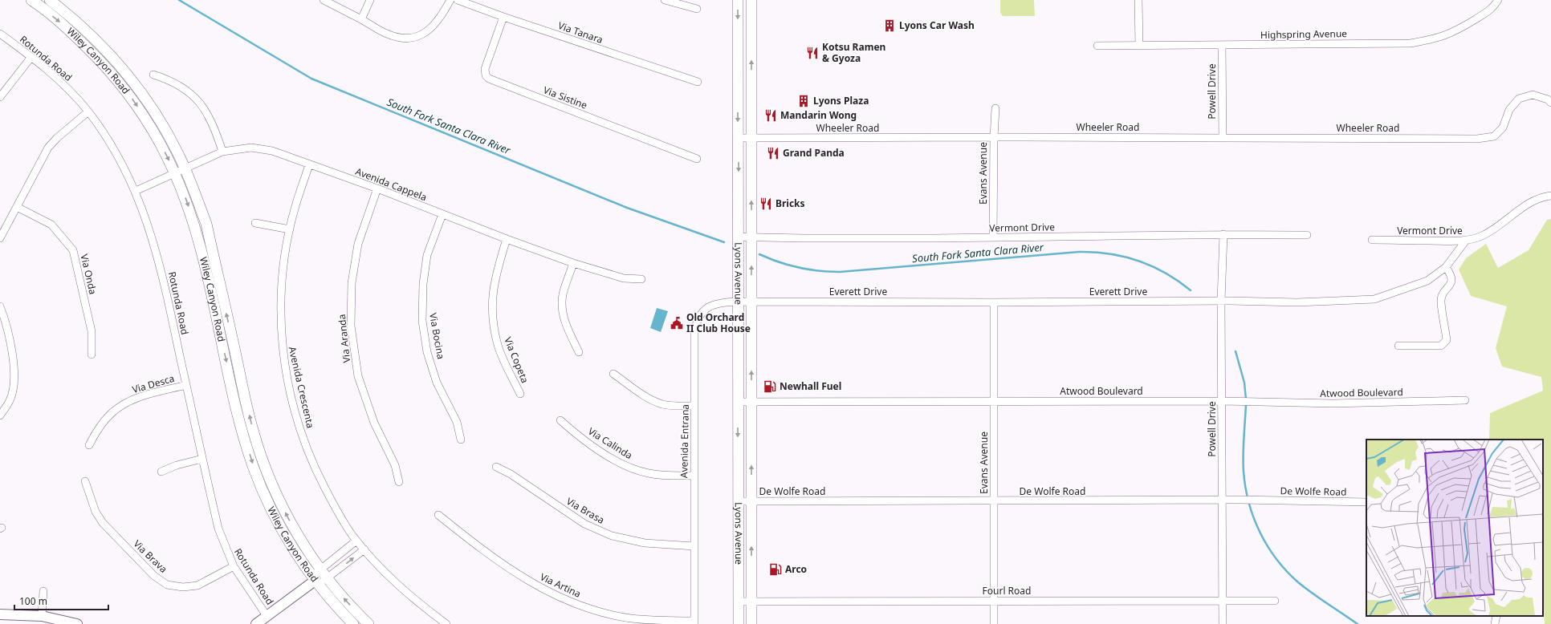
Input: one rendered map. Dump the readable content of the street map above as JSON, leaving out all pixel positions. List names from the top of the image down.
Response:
{
  "streets": {
    "main road": ["Wiley Canyon Road", "Lyons Avenue"],
    "street": [
      "Via Tanara",
      "Highspring Avenue",
      "Rotunda Road",
      "Powell Drive",
      "Via Sistine",
      "Wheeler Road",
      "Evans Avenue",
      "Avenida Cappela",
      "Vermont Drive",
      "Via Onda",
      "Everett Drive",
      "Via Bocina",
      "Via Aranda",
      "Via Copeta",
      "Via Desca",
      "Avenida Crescenta",
      "Atwood Boulevard",
      "Avenida Entrana",
      "Via Calinda",
      "De Wolfe Road",
      "Via Brasa",
      "Via Brava",
      "Via Artina",
      "Fourl Road"
    ]
  },
  "crossings": [
    ["Via Tanara", "Via Sistine"],
    ["Highspring Avenue", "Powell Drive"],
    ["Rotunda Road", "Avenida Cappela"],
    ["Rotunda Road", "Via Desca"],
    ["Rotunda Road", "Via Brava"],
    ["Wiley Canyon Road", "Avenida Cappela"],
    ["Powell Drive", "Wheeler Road"],
    ["Powell Drive", "Vermont Drive"],
    ["Powell Drive", "Everett Drive"],
    ["Powell Drive", "Atwood Boulevard"],
    ["Powell Drive", "De Wolfe Road"],
    ["Powell Drive", "Fourl Road"],
    ["Wheeler Road", "Evans Avenue"],
    ["Wheeler Road", "Lyons Avenue"],
    ["Evans Avenue", "Vermont Drive"],
    ["Evans Avenue", "Everett Drive"],
    ["Evans Avenue", "Atwood Boulevard"],
    ["Evans Avenue", "De Wolfe Road"],
    ["Evans Avenue", "Fourl Road"],
    ["Avenida Cappela", "Via Bocina"],
    ["Avenida Cappela", "Via Aranda"],
    ["Avenida Cappela", "Via Copeta"],
    ["Avenida Cappela", "Avenida Crescenta"],
    ["Vermont Drive", "Lyons Avenue"],
    ["Vermont Drive", "Everett Drive"],
    ["Lyons Avenue", "Everett Drive"],
    ["Lyons Avenue", "Atwood Boulevard"],
    ["Lyons Avenue", "Avenida Entrana"],
    ["Lyons Avenue", "De Wolfe Road"],
    ["Lyons Avenue", "Fourl Road"],
    ["Everett Drive", "Avenida Entrana"],
    ["Avenida Entrana", "Via Calinda"],
    ["Avenida Entrana", "Via Brasa"],
    ["Avenida Entrana", "Via Artina"]
  ],
  "water": ["South Fork Santa Clara River"],
  "places": {
    "building": ["Lyons Car Wash", "Lyons Plaza"],
    "restaurant": [
      "Kotsu Ramen & Gyoza",
      "Mandarin Wong",
      "Grand Panda",
      "Bricks"
    ],
    "public building": ["Old Orchard II Club House"],
    "fuel station": ["Newhall Fuel", "Arco"]
  },
  "scale_bar": "100 m"
}
